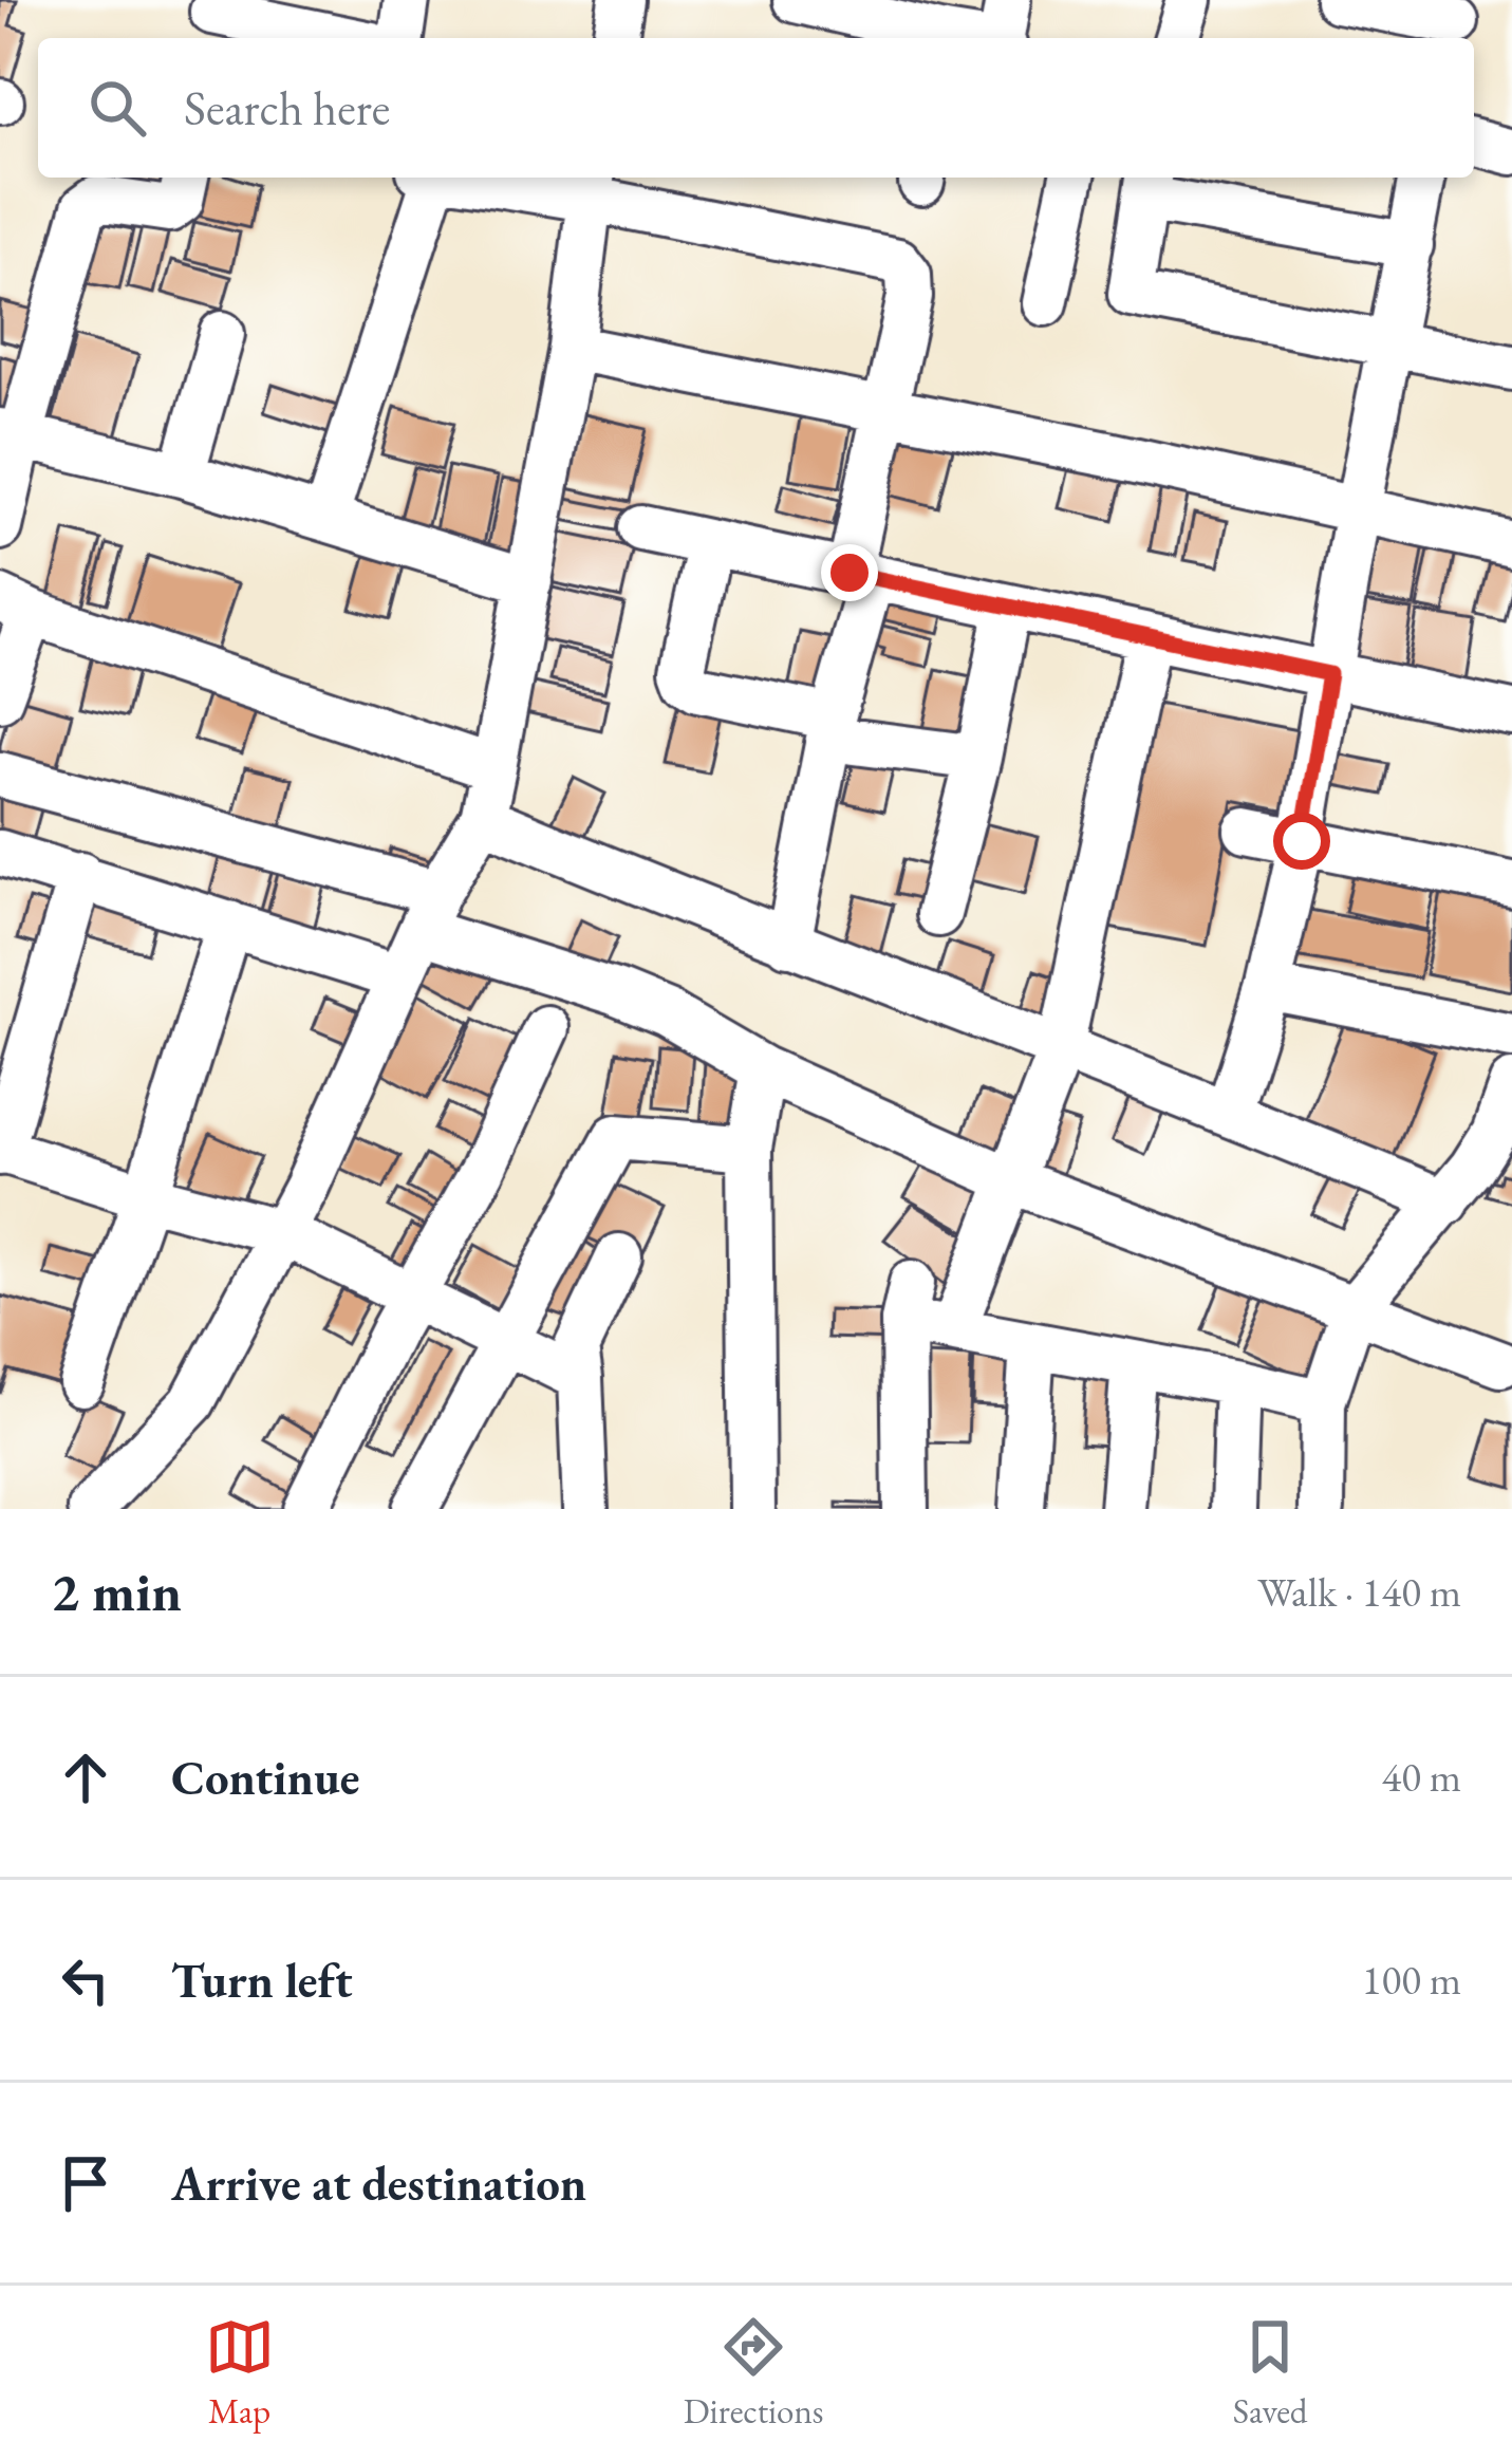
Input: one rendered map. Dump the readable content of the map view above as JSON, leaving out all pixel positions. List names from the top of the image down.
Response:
{
  "page": {
    "search": "Search here",
    "heading": ["2 min", "Walk · 140 m"],
    "list": [
      ["Continue", "40 m"],
      ["Turn left", "100 m"],
      "Arrive at destination"
    ],
    "nav": ["Map", "Directions", "Saved"]
  }
}
